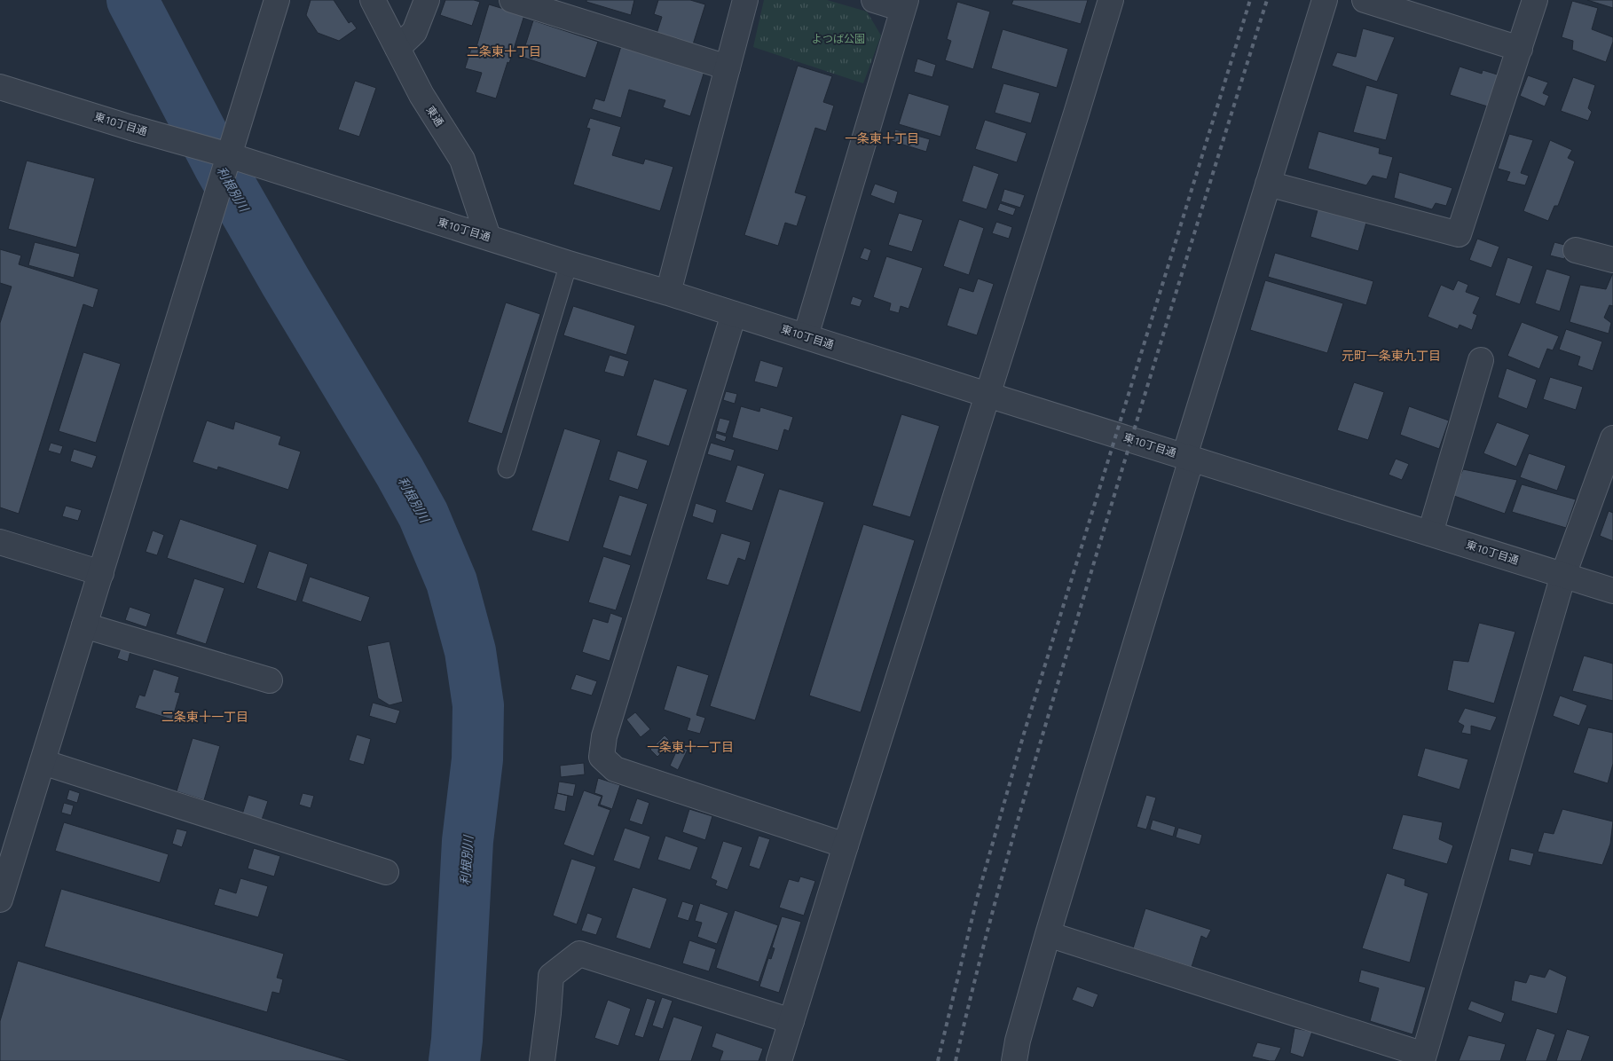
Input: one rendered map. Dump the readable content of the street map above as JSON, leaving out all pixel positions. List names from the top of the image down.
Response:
{
  "streets": {
    "street": ["東通", "東10丁目通"]
  },
  "crossings": [
    ["東通", "東10丁目通"]
  ],
  "districts": [
    "二条東十丁目",
    "一条東十丁目",
    "元町一条東九丁目",
    "二条東十一丁目",
    "一条東十一丁目"
  ],
  "water": ["利根別川"],
  "parks": ["よつば公園"]
}
